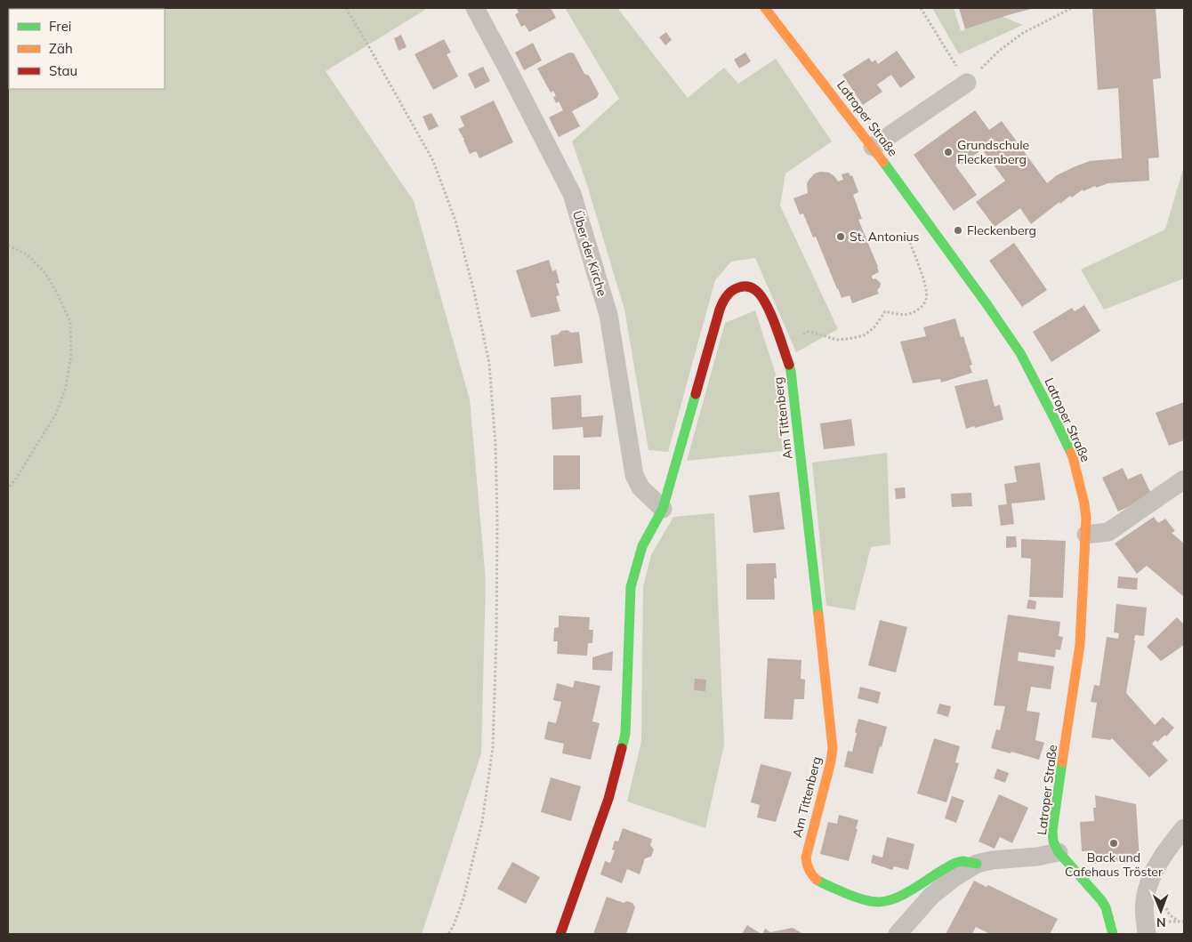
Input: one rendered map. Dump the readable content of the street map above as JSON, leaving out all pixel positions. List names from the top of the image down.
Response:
{
  "streets": {
    "street": ["Latroper Straße", "Über der Kirche", "Am Tittenberg"]
  },
  "crossings": [
    ["Über der Kirche", "Am Tittenberg"]
  ],
  "places": [
    "Grundschule Fleckenberg",
    "Fleckenberg",
    "St. Antonius",
    "Back und Cafehaus Tröster"
  ],
  "legend": ["Frei", "Zäh", "Stau"],
  "north": "bottom"
}
